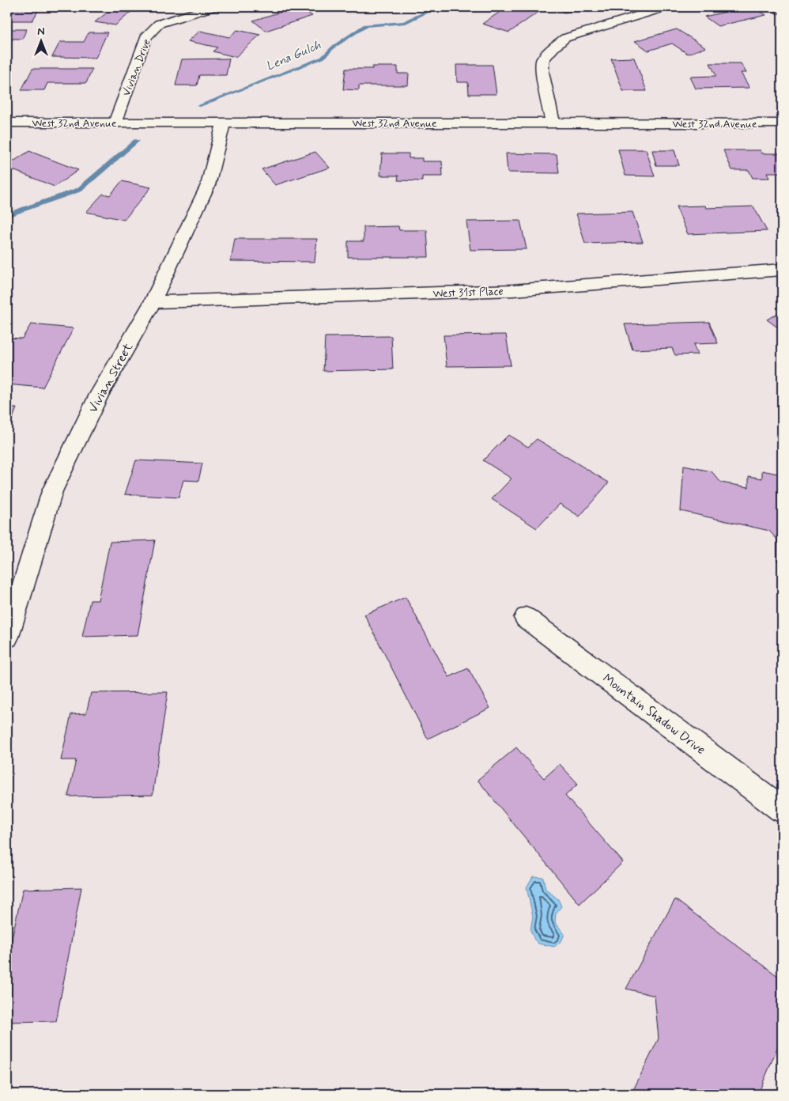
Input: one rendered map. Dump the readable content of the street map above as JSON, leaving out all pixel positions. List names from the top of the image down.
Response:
{
  "streets": {
    "street": [
      "Vivian Drive",
      "West 32nd Avenue",
      "West 31st Place",
      "Vivian Street",
      "Mountain Shadow Drive"
    ]
  },
  "crossings": [
    ["Vivian Drive", "West 32nd Avenue"],
    ["West 32nd Avenue", "Vivian Street"],
    ["West 31st Place", "Vivian Street"]
  ],
  "water": ["Lena Gulch"],
  "north": "top"
}
